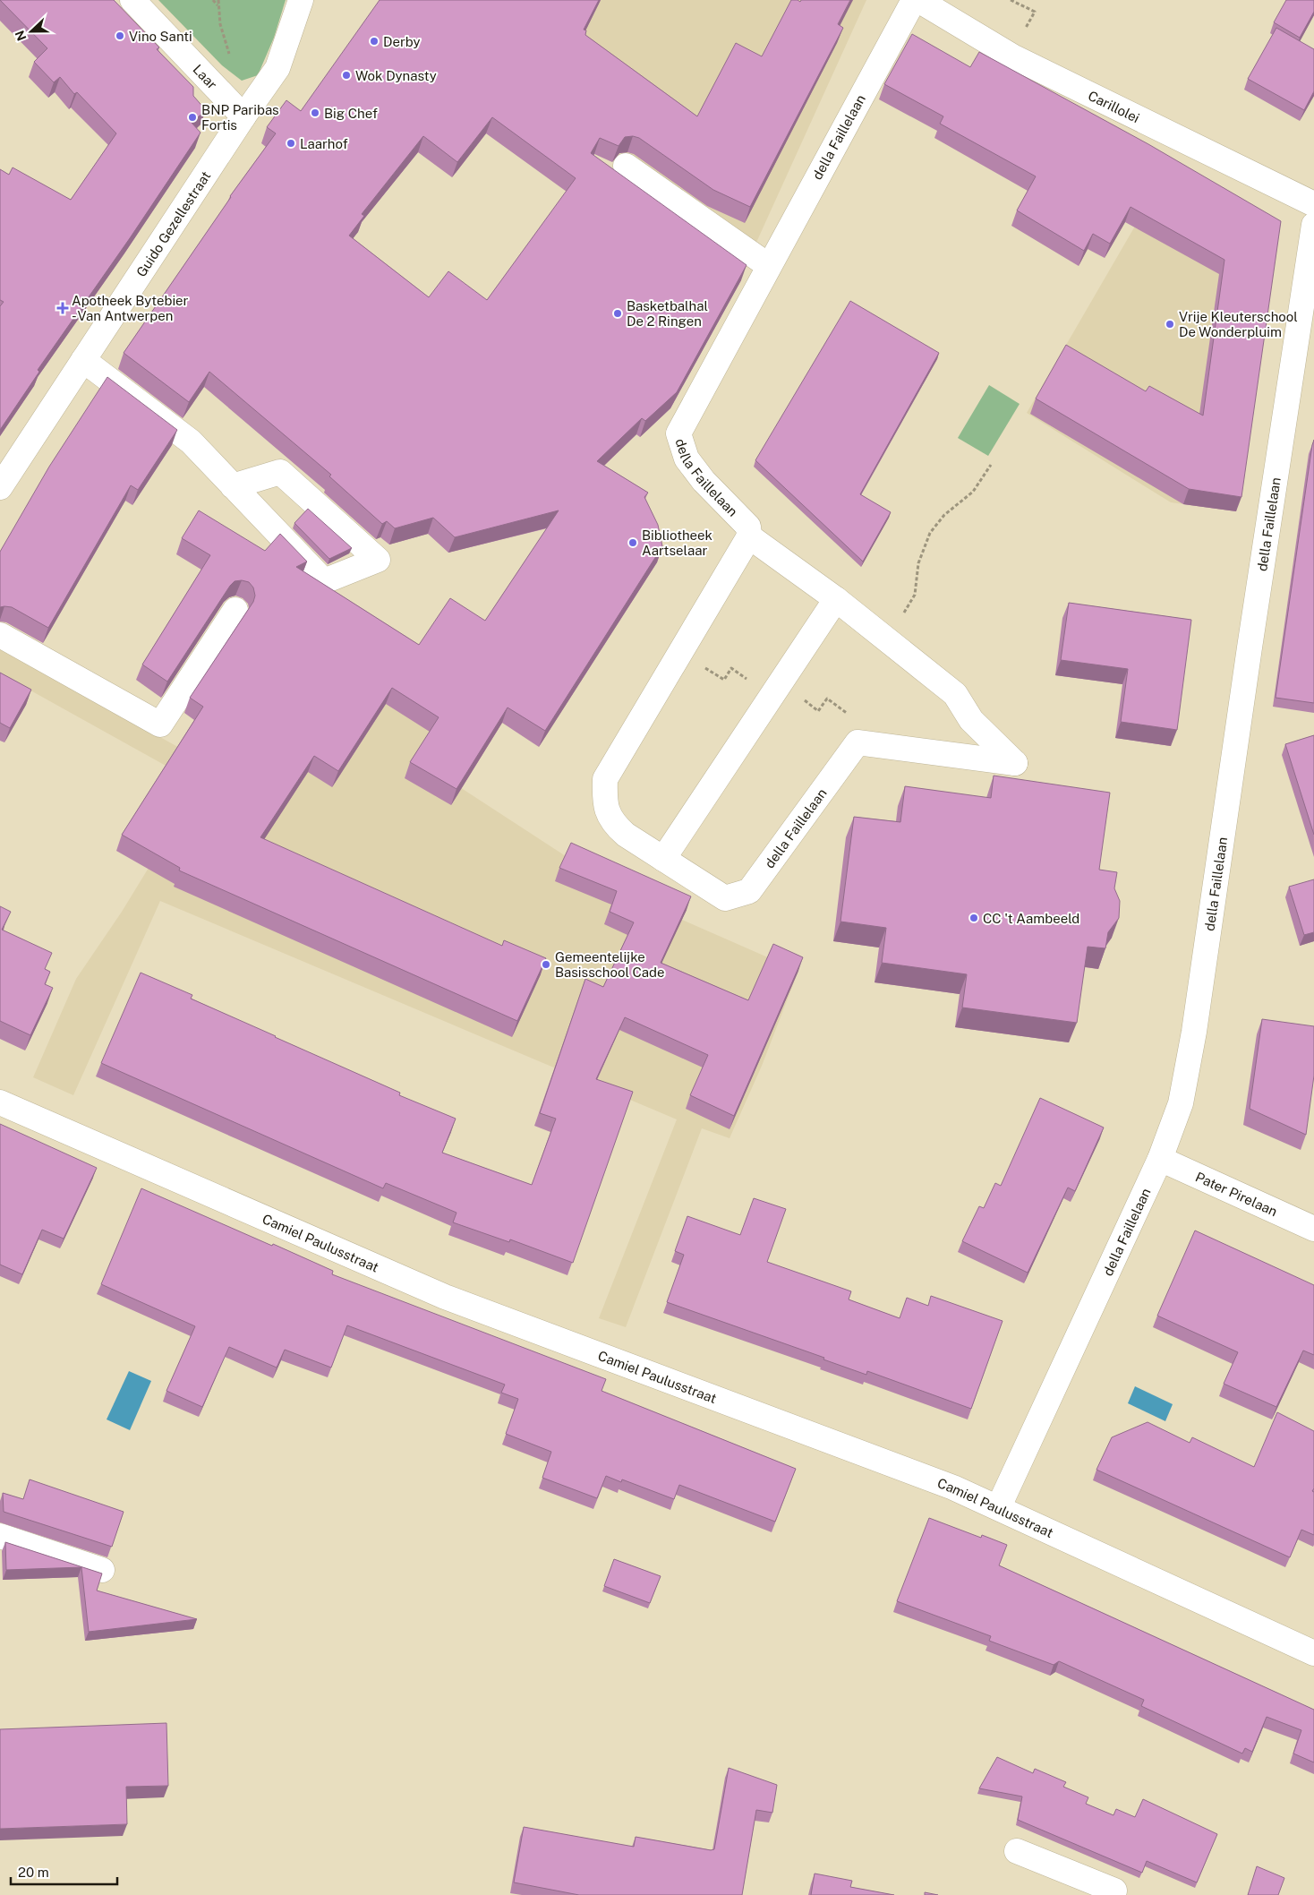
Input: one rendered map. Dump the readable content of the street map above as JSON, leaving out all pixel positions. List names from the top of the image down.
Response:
{
  "streets": {
    "street": [
      "Laar",
      "Carillolei",
      "della Faillelaan",
      "Guido Gezellestraat",
      "Pater Pirelaan",
      "Camiel Paulusstraat"
    ]
  },
  "crossings": [
    ["Laar", "Guido Gezellestraat"],
    ["della Faillelaan", "Pater Pirelaan"],
    ["della Faillelaan", "Camiel Paulusstraat"]
  ],
  "places": {
    "other": [
      "Vino Santi",
      "Derby",
      "Wok Dynasty",
      "Big Chef",
      "BNP Paribas Fortis",
      "Laarhof",
      "Basketbalhal De 2 Ringen",
      "Vrije Kleuterschool De Wonderpluim",
      "Bibliotheek Aartselaar",
      "CC 't Aambeeld",
      "Gemeentelijke Basisschool Cade"
    ],
    "health": ["Apotheek Bytebier - Van Antwerpen"]
  },
  "scale_bar": "20 m",
  "north": "left"
}
